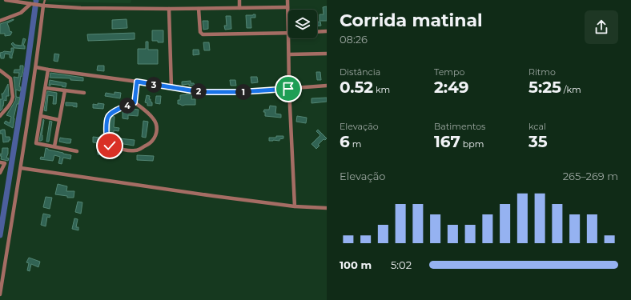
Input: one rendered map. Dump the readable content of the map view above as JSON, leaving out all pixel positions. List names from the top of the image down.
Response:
{
  "page": {
    "heading": ["Corrida matinal", "08:26"],
    "stats": [
      ["Distância", "0.52 km"],
      ["Tempo", "2:49"],
      ["Ritmo", "5:25 /km"],
      ["Elevação", "6 m"],
      ["Batimentos", "167 bpm"],
      ["kcal", "35"]
    ],
    "pins": [
      "3",
      "2",
      "1",
      "4"
    ],
    "chart": ["Elevação", "265–269 m"],
    "list": [
      {
        "name": "100 m",
        "note": "5:02"
      }
    ]
  }
}
